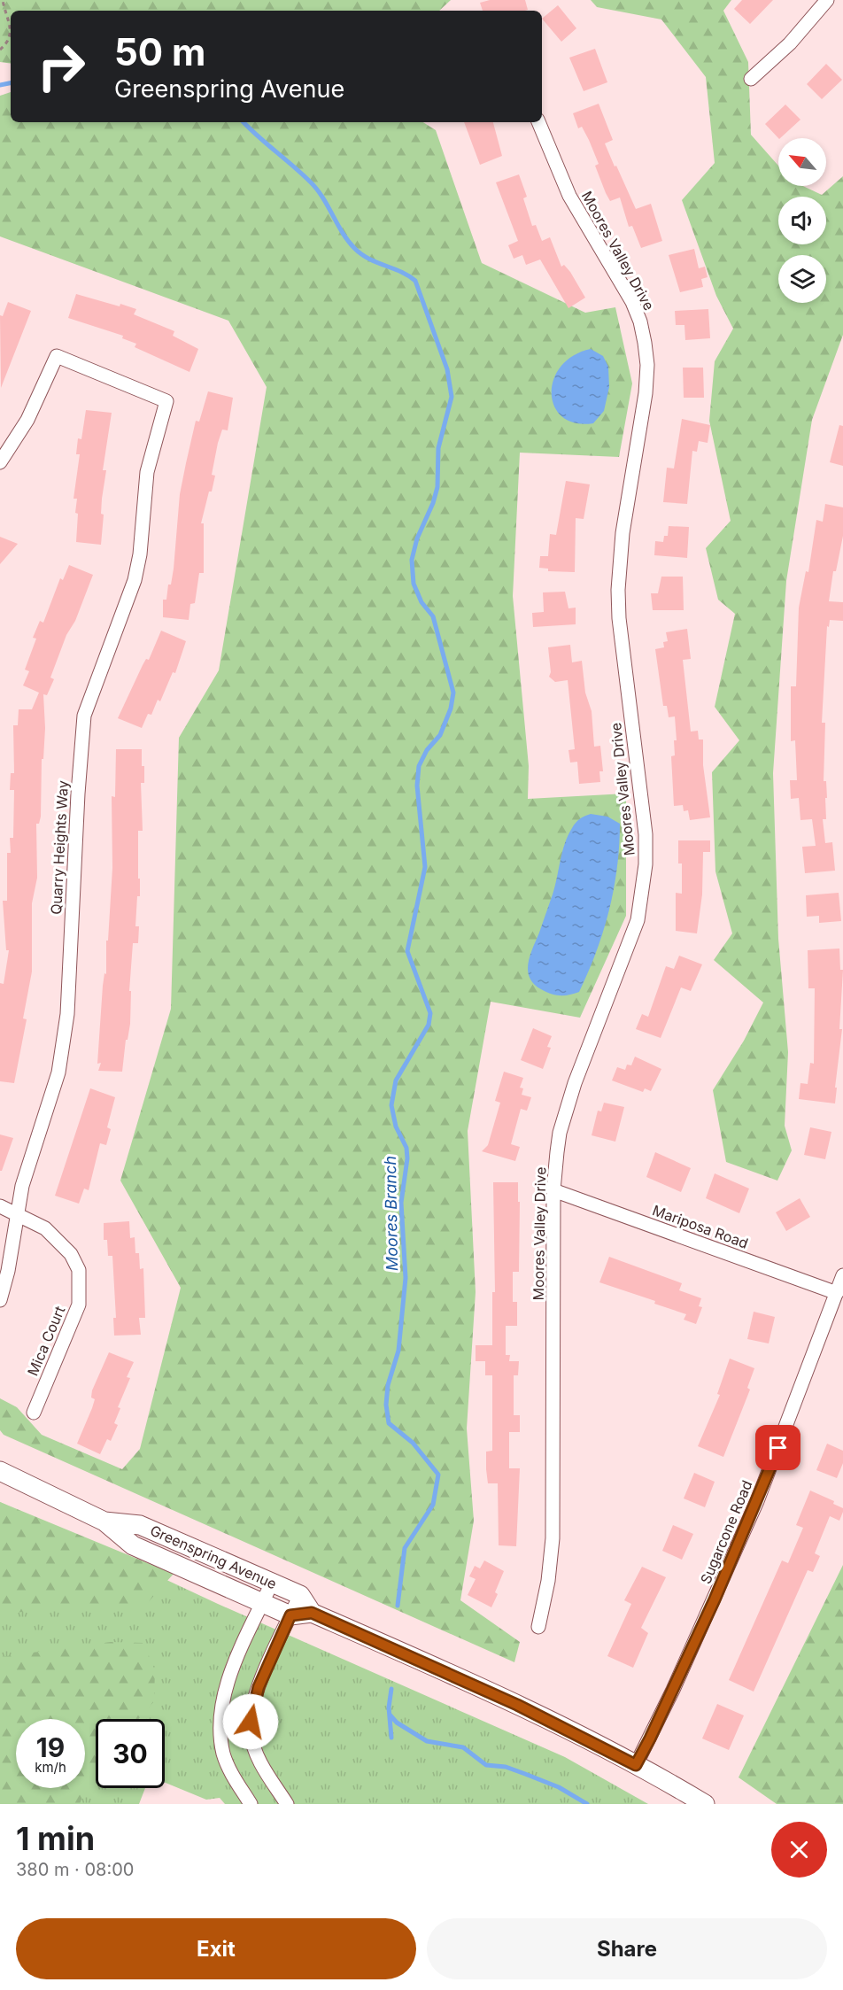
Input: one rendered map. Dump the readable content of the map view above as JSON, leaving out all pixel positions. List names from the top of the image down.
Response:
{
  "streets": {
    "main road": ["Greenspring Avenue"],
    "street": [
      "Moores Valley Drive",
      "Quarry Heights Way",
      "Mariposa Road",
      "Mica Court",
      "Sugarcone Road"
    ]
  },
  "crossings": [
    ["Moores Valley Drive", "Mariposa Road"],
    ["Quarry Heights Way", "Mica Court"],
    ["Mariposa Road", "Sugarcone Road"]
  ],
  "water": ["Moores Branch"],
  "north": "top left",
  "page": {
    "turn": ["50 m", "Greenspring Avenue"],
    "speed": "19 km/h",
    "limit": "30",
    "heading": ["1 min", "380 m · 08:00"],
    "buttons": ["Exit", "Share"]
  }
}
